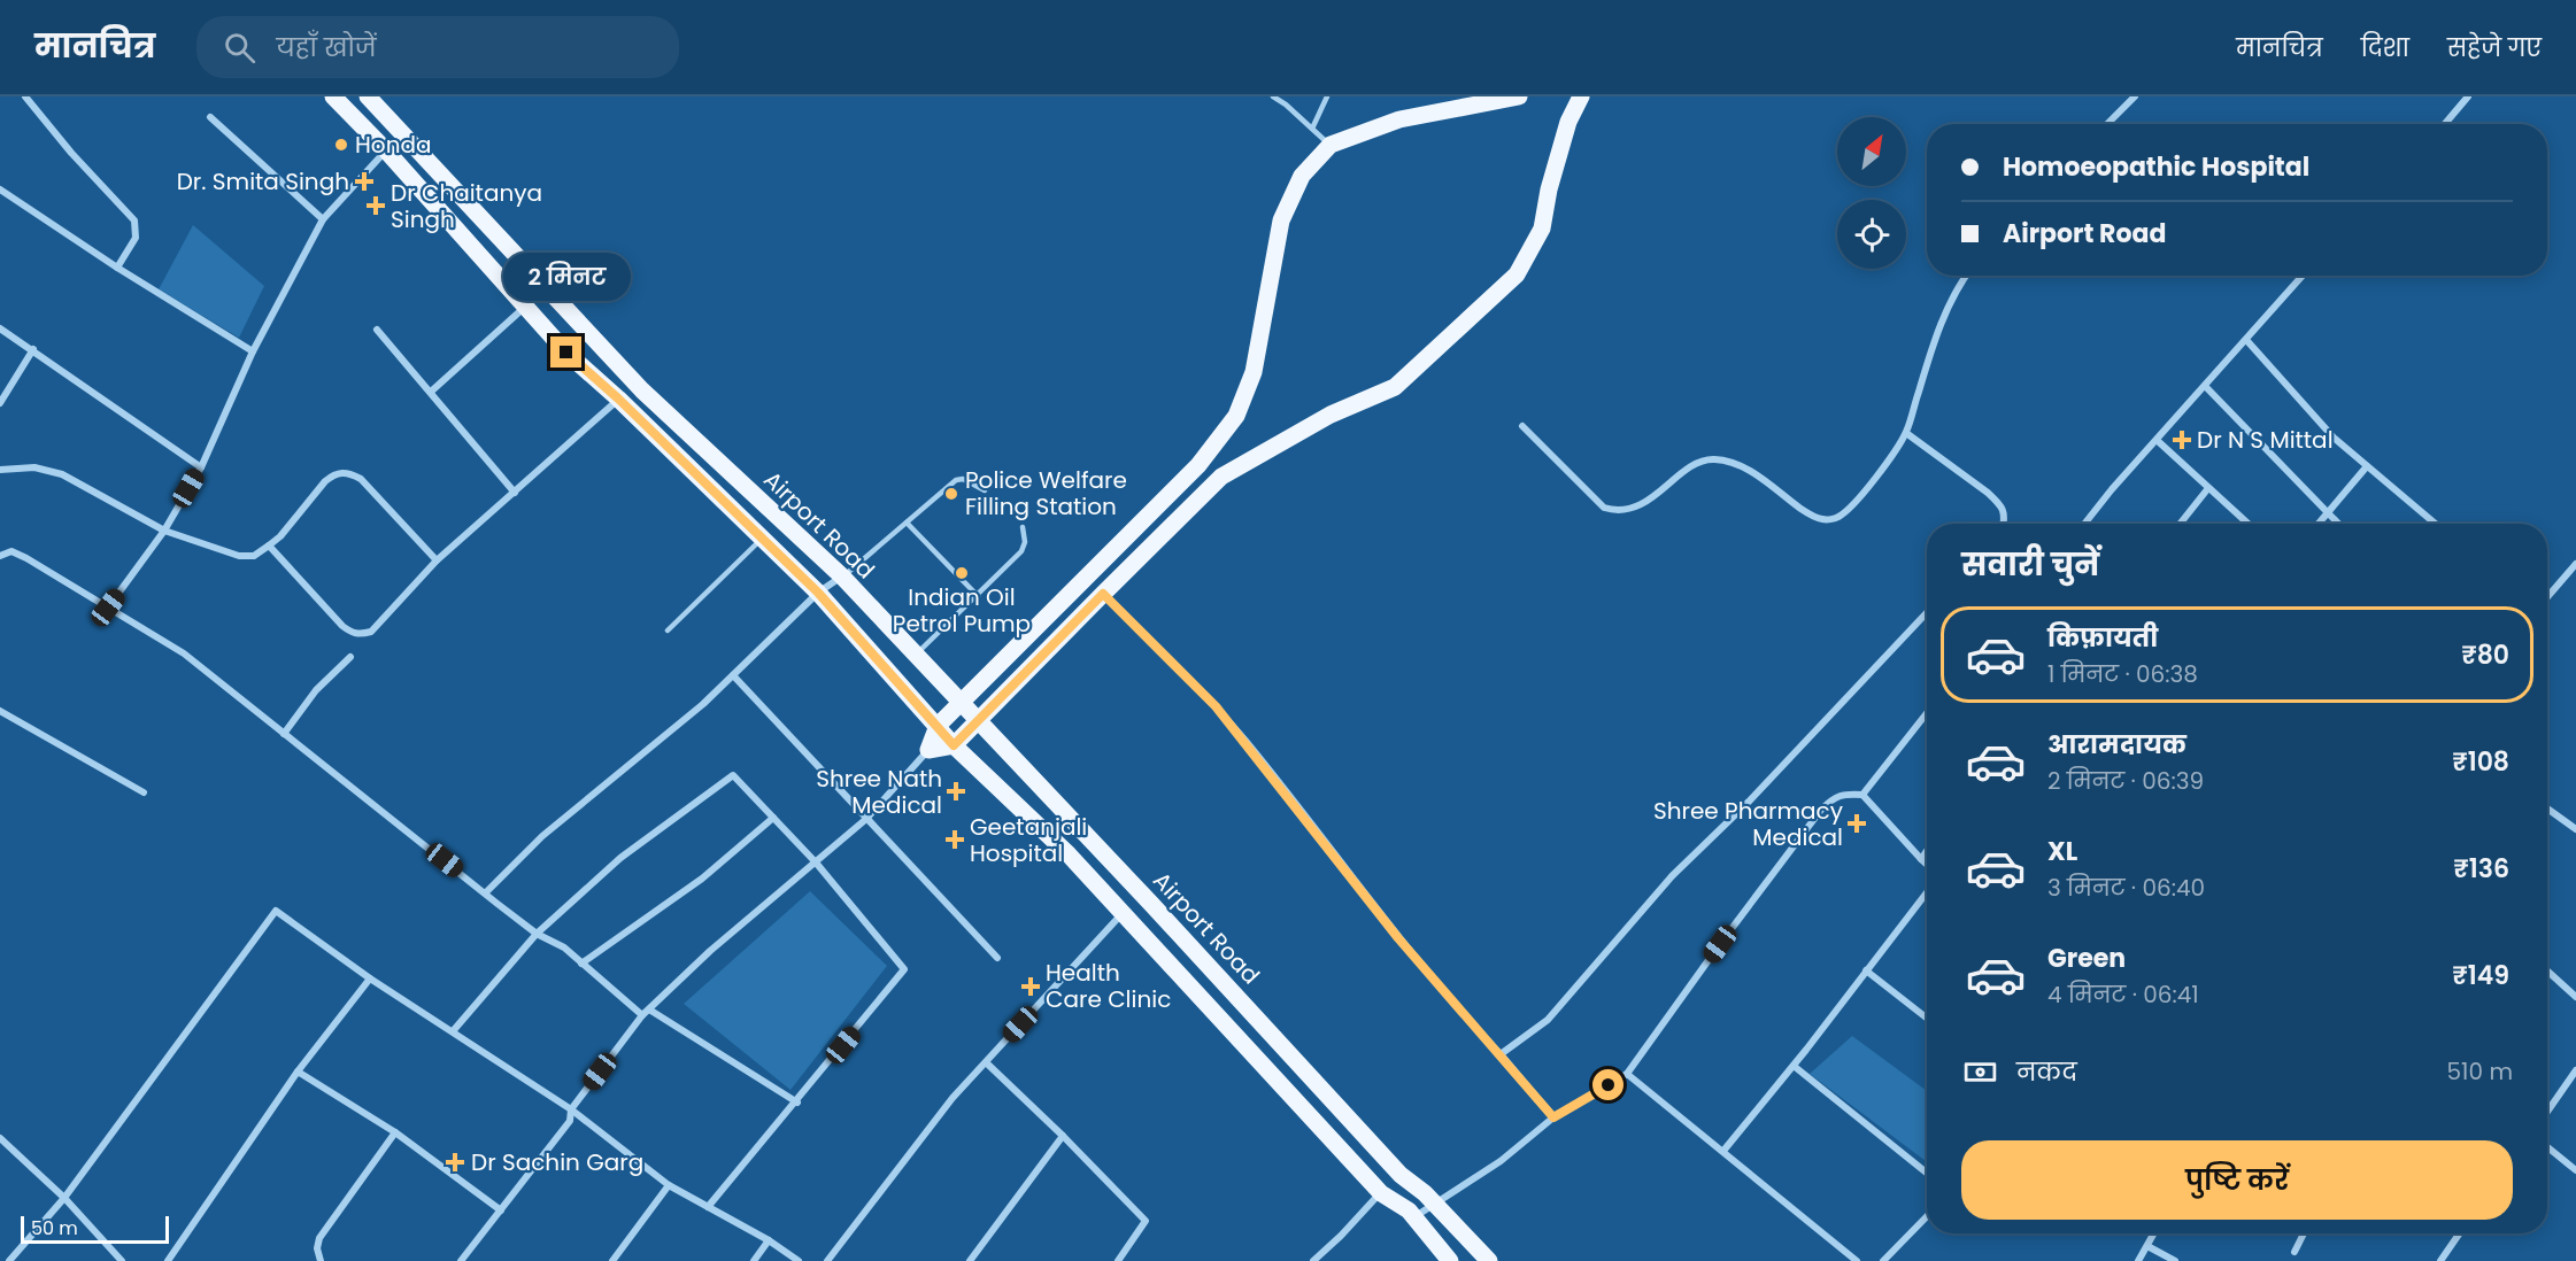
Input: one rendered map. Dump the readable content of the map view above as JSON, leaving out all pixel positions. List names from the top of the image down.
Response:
{
  "streets": {
    "main road": ["Airport Road"]
  },
  "places": {
    "other": ["Honda", "Police Welfare Filling Station", "Indian Oil Petrol Pump"],
    "health": [
      "Dr. Smita Singh",
      "Dr Chaitanya Singh",
      "Dr N S Mittal",
      "Shree Nath Medical",
      "Shree Pharmacy Medical",
      "Geetanjali Hospital",
      "Health Care Clinic",
      "Dr Sachin Garg"
    ]
  },
  "scale_bar": "50 m",
  "north": "top right",
  "page": {
    "header": "मानचित्र",
    "search": "यहाँ खोजें",
    "nav": ["मानचित्र", "दिशा", "सहेजे गए"],
    "banner": ["Homoeopathic Hospital", "Airport Road"],
    "bubble": "2 मिनट",
    "heading": "सवारी चुनें",
    "list": [
      {
        "name": "किफ़ायती",
        "note": "1 मिनट · 06:38",
        "value": "₹80"
      },
      {
        "name": "आरामदायक",
        "note": "2 मिनट · 06:39",
        "value": "₹108"
      },
      {
        "name": "XL",
        "note": "3 मिनट · 06:40",
        "value": "₹136"
      },
      {
        "name": "Green",
        "note": "4 मिनट · 06:41",
        "value": "₹149"
      }
    ],
    "pay": ["नकद", "510 m"],
    "buttons": "पुष्टि करें",
    "scale": "50 m"
  }
}
